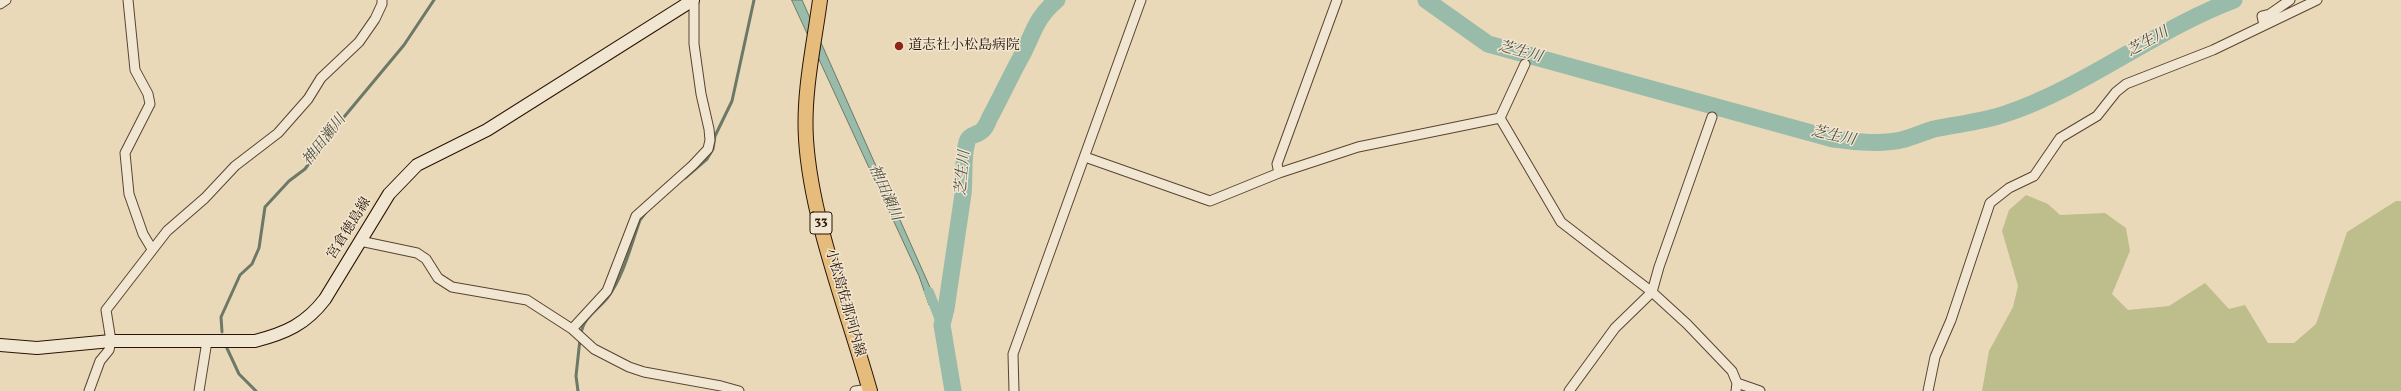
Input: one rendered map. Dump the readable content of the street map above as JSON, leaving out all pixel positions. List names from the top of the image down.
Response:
{
  "streets": {
    "main road": ["33", "宮倉徳島線", "小松島佐那河内線"]
  },
  "water": ["芝生川", "神田瀬川"],
  "places": ["道志社小松島病院"]
}
